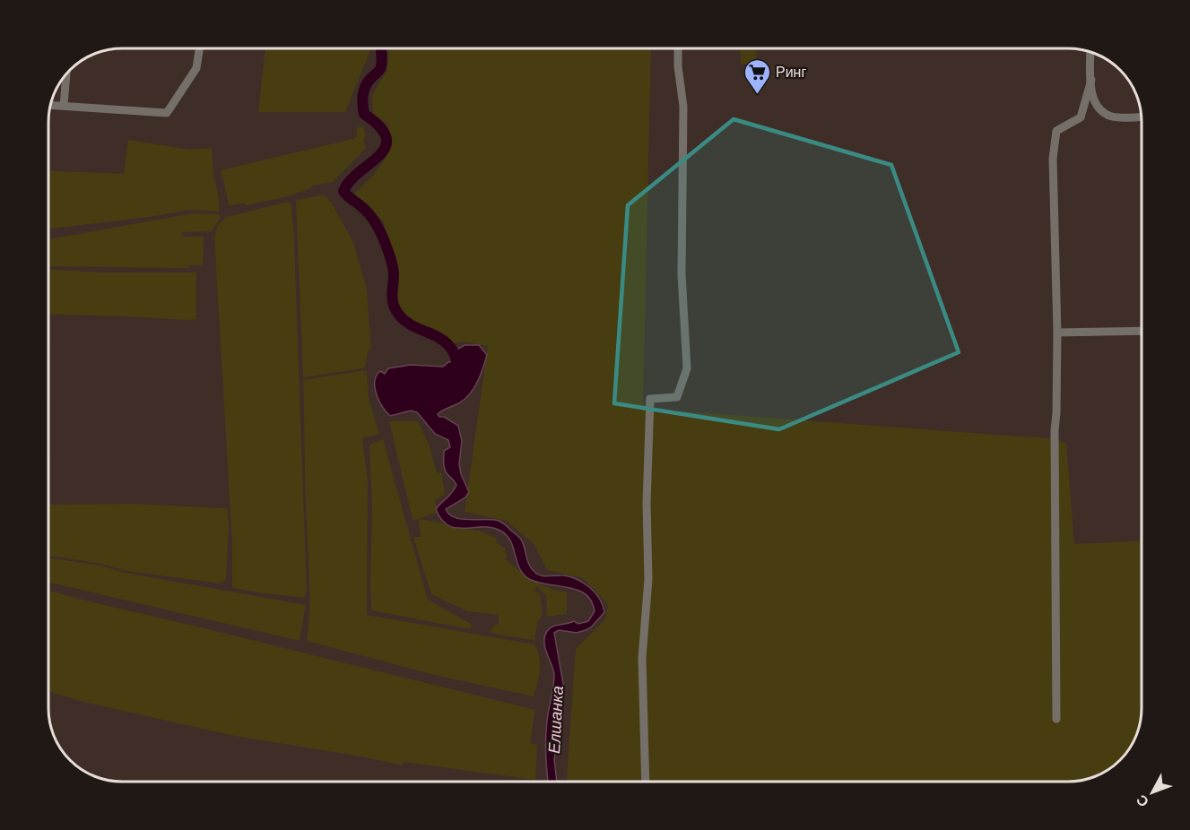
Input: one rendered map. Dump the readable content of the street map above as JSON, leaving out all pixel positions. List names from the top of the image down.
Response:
{
  "water": ["Елшанка"],
  "places": {
    "supermarket": ["Ринг"]
  },
  "north": "bottom left"
}
